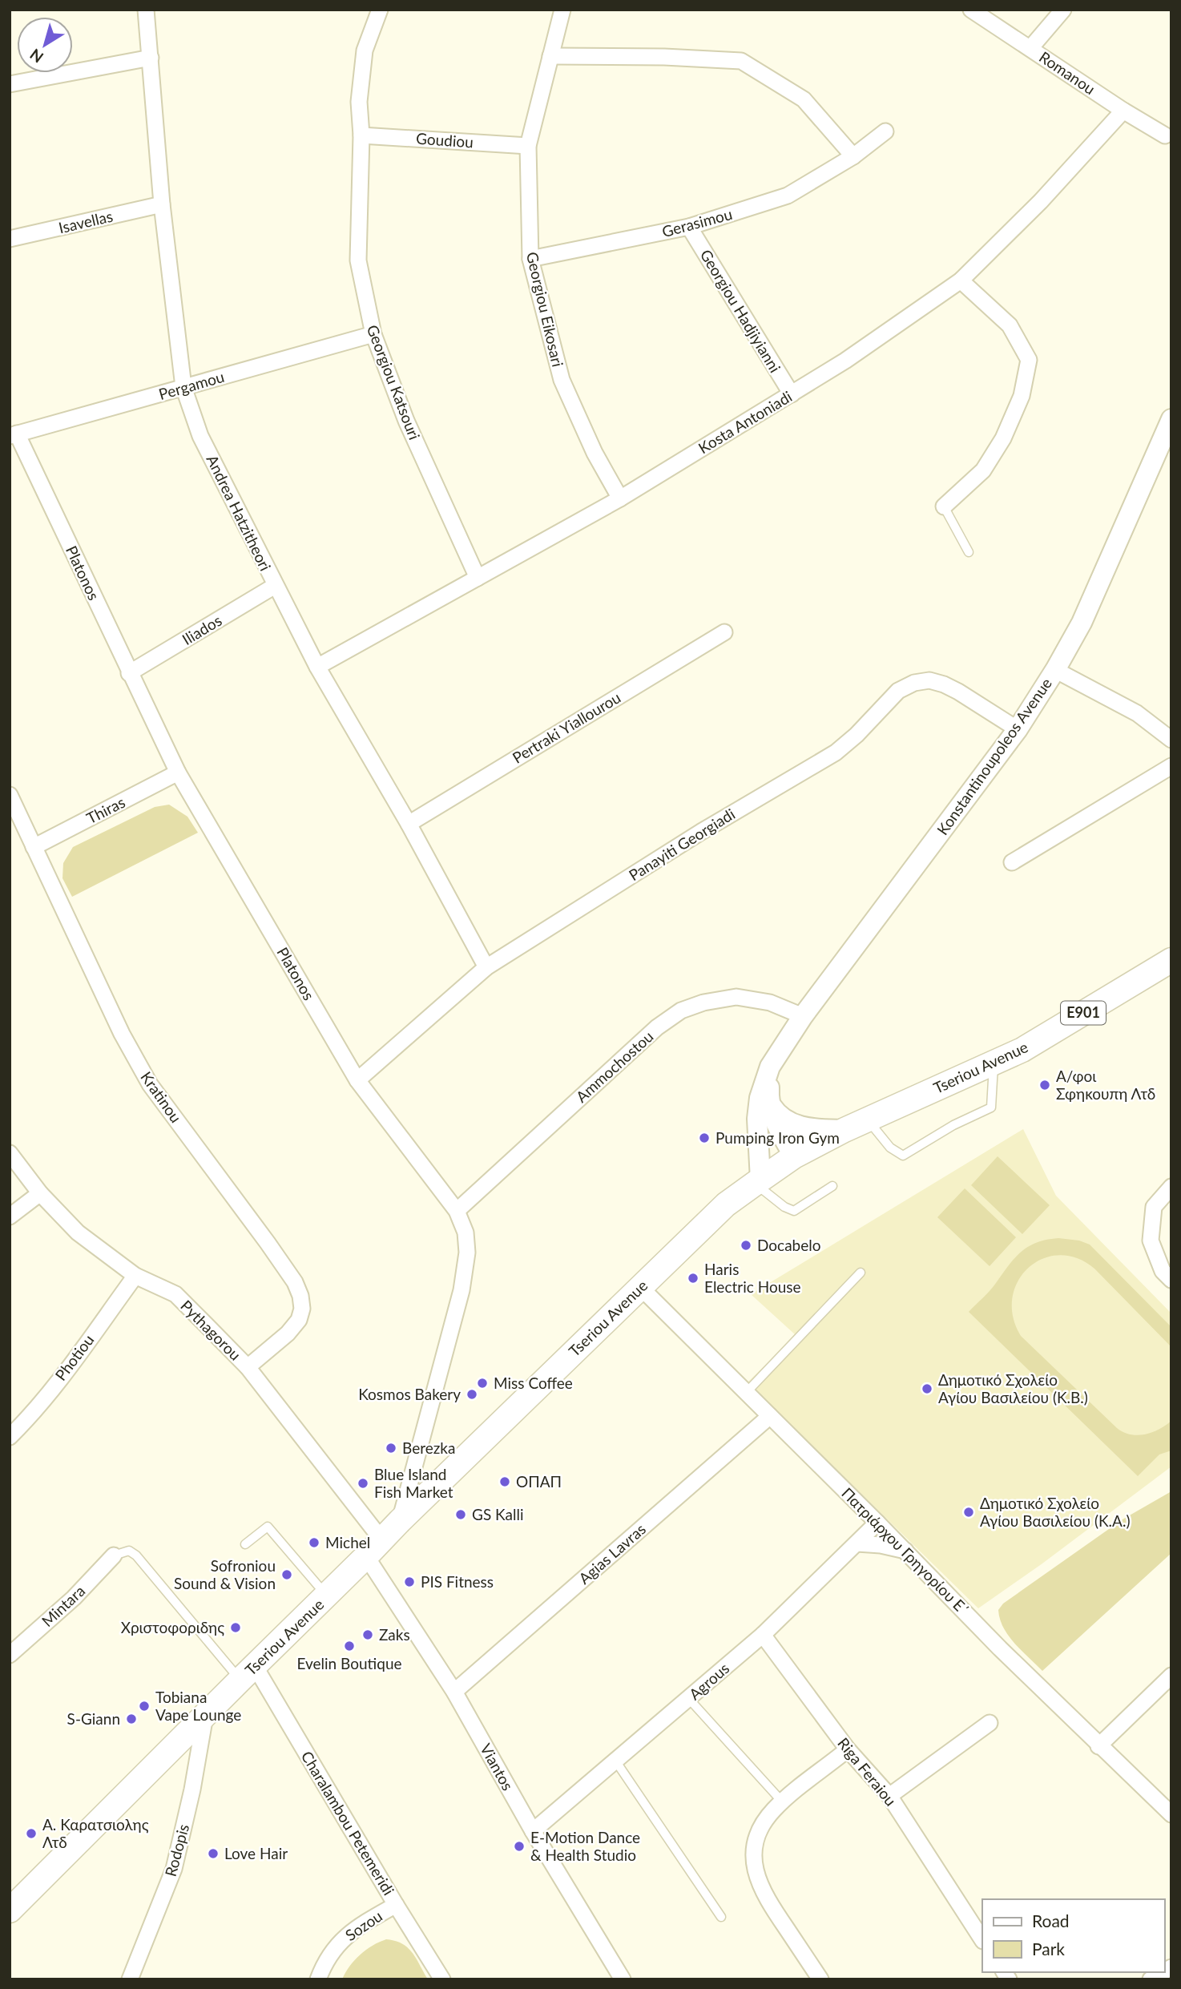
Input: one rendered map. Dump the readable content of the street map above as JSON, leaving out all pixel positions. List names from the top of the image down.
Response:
{
  "streets": {
    "main road": ["E901", "Tseriou Avenue"],
    "street": [
      "Romanou",
      "Goudiou",
      "Isavellas",
      "Gerasimou",
      "Georgiou Eikosari",
      "Georgiou Hadjiyianni",
      "Georgiou Katsouri",
      "Pergamou",
      "Kosta Antoniadi",
      "Andrea Hatzitheori",
      "Platonos",
      "Iliados",
      "Pertraki Yiallourou",
      "Konstantinoupoleos Avenue",
      "Thiras",
      "Panayiti Georgiadi",
      "Ammochostou",
      "Kratinou",
      "Pythagorou",
      "Photiou",
      "Πατριάρχου Γρηγορίου Ε΄",
      "Agias Lavras",
      "Mintara",
      "Agrous",
      "Viantos",
      "Riga Feraiou",
      "Charalambou Petemeridi",
      "Rodopis",
      "Sozou"
    ]
  },
  "crossings": [
    ["Romanou", "Kosta Antoniadi"],
    ["Goudiou", "Georgiou Eikosari"],
    ["Goudiou", "Georgiou Katsouri"],
    ["Isavellas", "Andrea Hatzitheori"],
    ["Gerasimou", "Georgiou Eikosari"],
    ["Gerasimou", "Georgiou Hadjiyianni"],
    ["Georgiou Eikosari", "Kosta Antoniadi"],
    ["Georgiou Hadjiyianni", "Kosta Antoniadi"],
    ["Georgiou Katsouri", "Pergamou"],
    ["Georgiou Katsouri", "Kosta Antoniadi"],
    ["Pergamou", "Andrea Hatzitheori"],
    ["Pergamou", "Platonos"],
    ["Kosta Antoniadi", "Andrea Hatzitheori"],
    ["Andrea Hatzitheori", "Iliados"],
    ["Andrea Hatzitheori", "Pertraki Yiallourou"],
    ["Andrea Hatzitheori", "Panayiti Georgiadi"],
    ["Platonos", "Iliados"],
    ["Platonos", "Thiras"],
    ["Platonos", "Panayiti Georgiadi"],
    ["Platonos", "Ammochostou"],
    ["Platonos", "Tseriou Avenue"],
    ["Konstantinoupoleos Avenue", "Panayiti Georgiadi"],
    ["Konstantinoupoleos Avenue", "Ammochostou"],
    ["Konstantinoupoleos Avenue", "Tseriou Avenue"],
    ["Thiras", "Kratinou"],
    ["Tseriou Avenue", "Pythagorou"],
    ["Tseriou Avenue", "Πατριάρχου Γρηγορίου Ε΄"],
    ["Tseriou Avenue", "Viantos"],
    ["Tseriou Avenue", "Charalambou Petemeridi"],
    ["Tseriou Avenue", "Rodopis"],
    ["Kratinou", "Pythagorou"],
    ["Pythagorou", "Photiou"],
    ["Pythagorou", "Viantos"],
    ["Πατριάρχου Γρηγορίου Ε΄", "Agias Lavras"],
    ["Πατριάρχου Γρηγορίου Ε΄", "Agrous"],
    ["Agias Lavras", "Viantos"],
    ["Agrous", "Viantos"],
    ["Agrous", "Riga Feraiou"],
    ["Charalambou Petemeridi", "Sozou"]
  ],
  "places": [
    "Α/φοι Σφηκουπη Λτδ",
    "Pumping Iron Gym",
    "Docabelo",
    "Haris Electric House",
    "Miss Coffee",
    "Δημοτικό Σχολείο Αγίου Βασιλείου (Κ.Β.)",
    "Kosmos Bakery",
    "Berezka",
    "ΟΠΑΠ",
    "Blue Island Fish Market",
    "Δημοτικό Σχολείο Αγίου Βασιλείου (Κ.Α.)",
    "GS Kalli",
    "Michel",
    "Sofroniou Sound & Vision",
    "PIS Fitness",
    "Χριστοφοριδης",
    "Zaks",
    "Evelin Boutique",
    "Tobiana Vape Lounge",
    "S-Giann",
    "Α. Καρατσιολης Λτδ",
    "E-Motion Dance & Health Studio",
    "Love Hair"
  ],
  "legend": ["Road", "Park"],
  "north": "bottom left"
}
